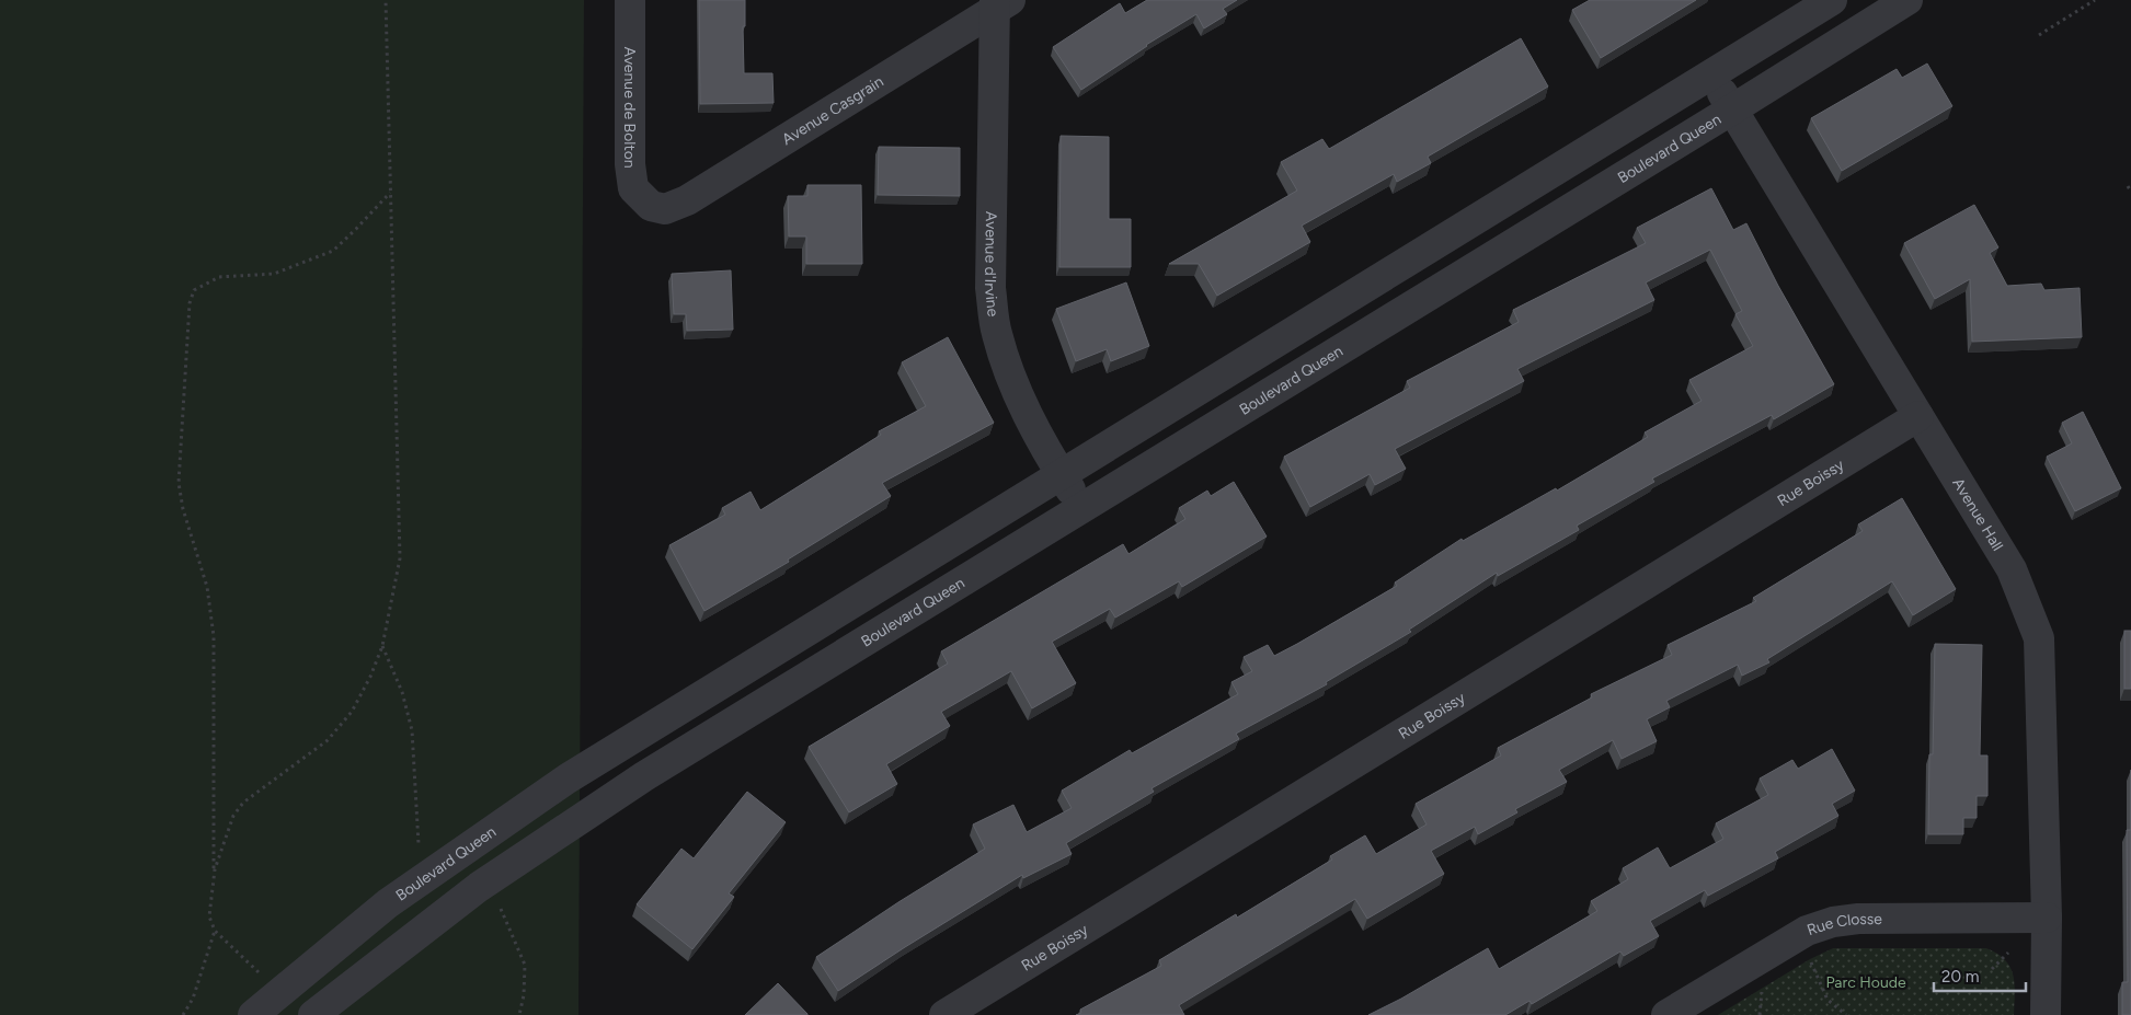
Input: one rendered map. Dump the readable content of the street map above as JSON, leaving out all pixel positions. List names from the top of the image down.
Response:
{
  "streets": {
    "street": [
      "Avenue de Bolton",
      "Avenue Casgrain",
      "Boulevard Queen",
      "Avenue d'Irvine",
      "Rue Boissy",
      "Avenue Hall",
      "Rue Closse"
    ]
  },
  "crossings": [
    ["Avenue de Bolton", "Avenue Casgrain"],
    ["Avenue Casgrain", "Avenue d'Irvine"],
    ["Boulevard Queen", "Avenue d'Irvine"],
    ["Boulevard Queen", "Avenue Hall"],
    ["Rue Boissy", "Avenue Hall"],
    ["Avenue Hall", "Rue Closse"]
  ],
  "parks": ["Parc Houde"],
  "scale_bar": "20 m"
}
